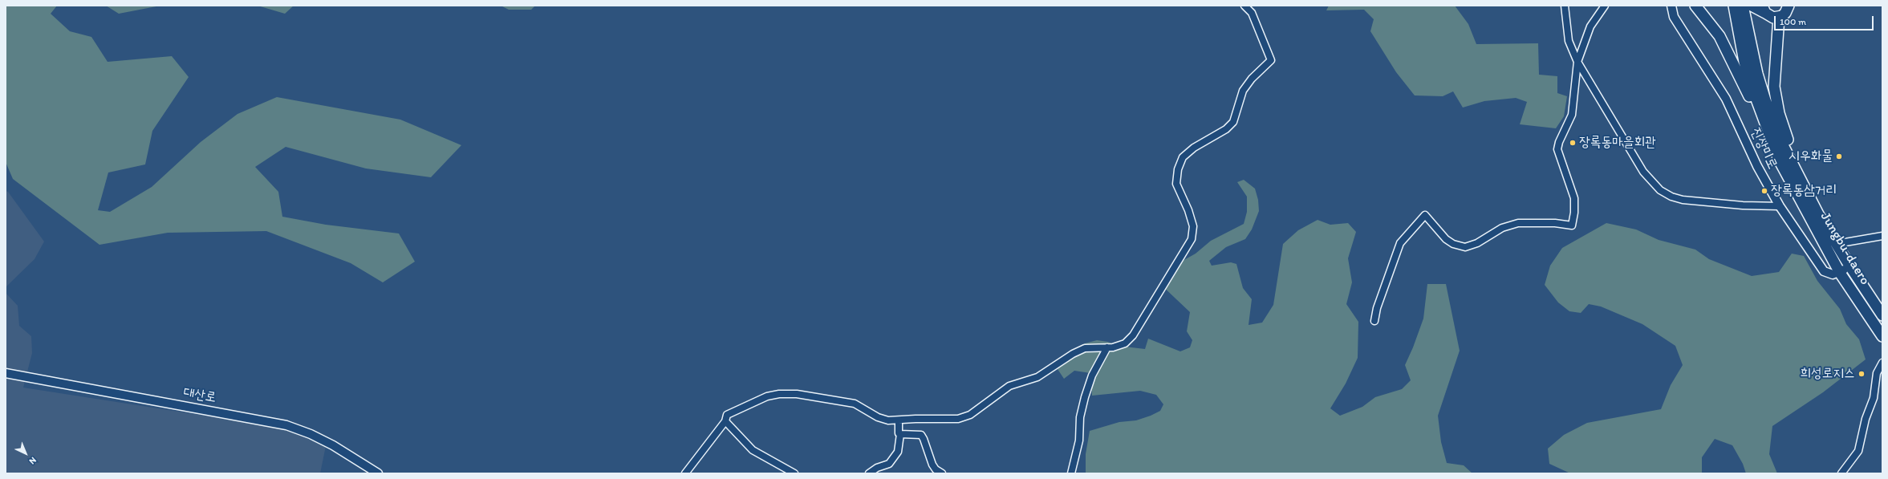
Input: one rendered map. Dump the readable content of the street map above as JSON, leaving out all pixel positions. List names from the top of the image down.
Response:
{
  "streets": {
    "main road": ["Jungbu-daero"],
    "street": ["진상미로", "대산로"]
  },
  "crossings": [
    ["진상미로", "Jungbu-daero"]
  ],
  "places": [
    "장록동마을회관",
    "시우화물",
    "장록동삼거리",
    "희성로지스"
  ],
  "scale_bar": "100 m",
  "north": "bottom right"
}
